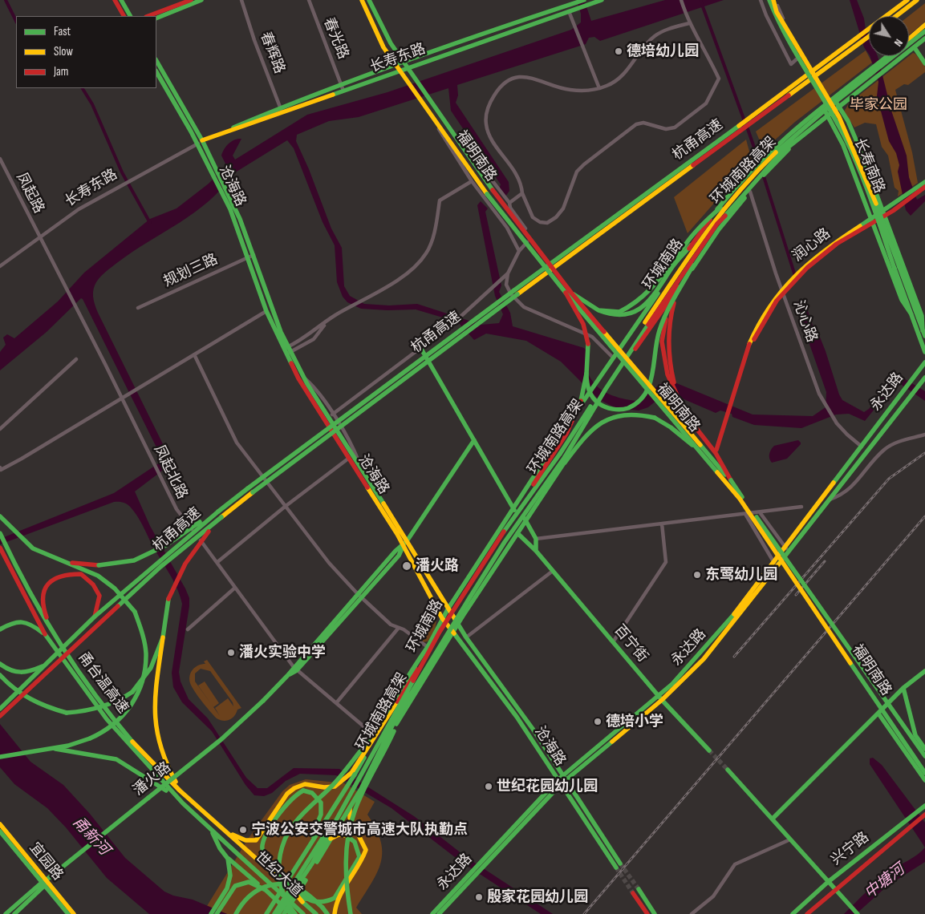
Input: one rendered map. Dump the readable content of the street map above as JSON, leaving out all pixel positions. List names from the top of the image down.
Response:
{
  "streets": {
    "main road": [
      "长寿东路",
      "杭甬高速",
      "福明南路",
      "长寿南路",
      "环城南路高架",
      "沧海路",
      "润心路",
      "环城南路",
      "永达路",
      "百宁街",
      "甬台温高速",
      "潘火路",
      "兴宁路",
      "宜园路",
      "世纪大道"
    ],
    "street": [
      "春光路",
      "春辉路",
      "凤起路",
      "规划三路",
      "沁心路",
      "凤起北路"
    ]
  },
  "crossings": [
    ["春光路", "长寿东路"],
    ["春辉路", "长寿东路"],
    ["长寿东路", "福明南路"],
    ["长寿东路", "沧海路"],
    ["长寿东路", "凤起路"],
    ["长寿东路", "凤起北路"],
    ["环城南路高架", "环城南路"],
    ["沧海路", "环城南路"],
    ["沧海路", "规划三路"],
    ["沧海路", "永达路"],
    ["沧海路", "潘火路"],
    ["凤起路", "凤起北路"],
    ["润心路", "沁心路"],
    ["环城南路", "沁心路"],
    ["环城南路", "百宁街"],
    ["沁心路", "永达路"],
    ["永达路", "百宁街"],
    ["凤起北路", "潘火路"],
    ["甬台温高速", "世纪大道"],
    ["潘火路", "宜园路"]
  ],
  "water": ["甬新河", "中塘河"],
  "parks": ["毕家公园"],
  "places": [
    "德培幼儿园",
    "潘火路",
    "东莺幼儿园",
    "潘火实验中学",
    "德培小学",
    "世纪花园幼儿园",
    "宁波公安交警城市高速大队执勤点",
    "殷家花园幼儿园"
  ],
  "legend": ["Fast", "Slow", "Jam"],
  "north": "bottom right"
}
